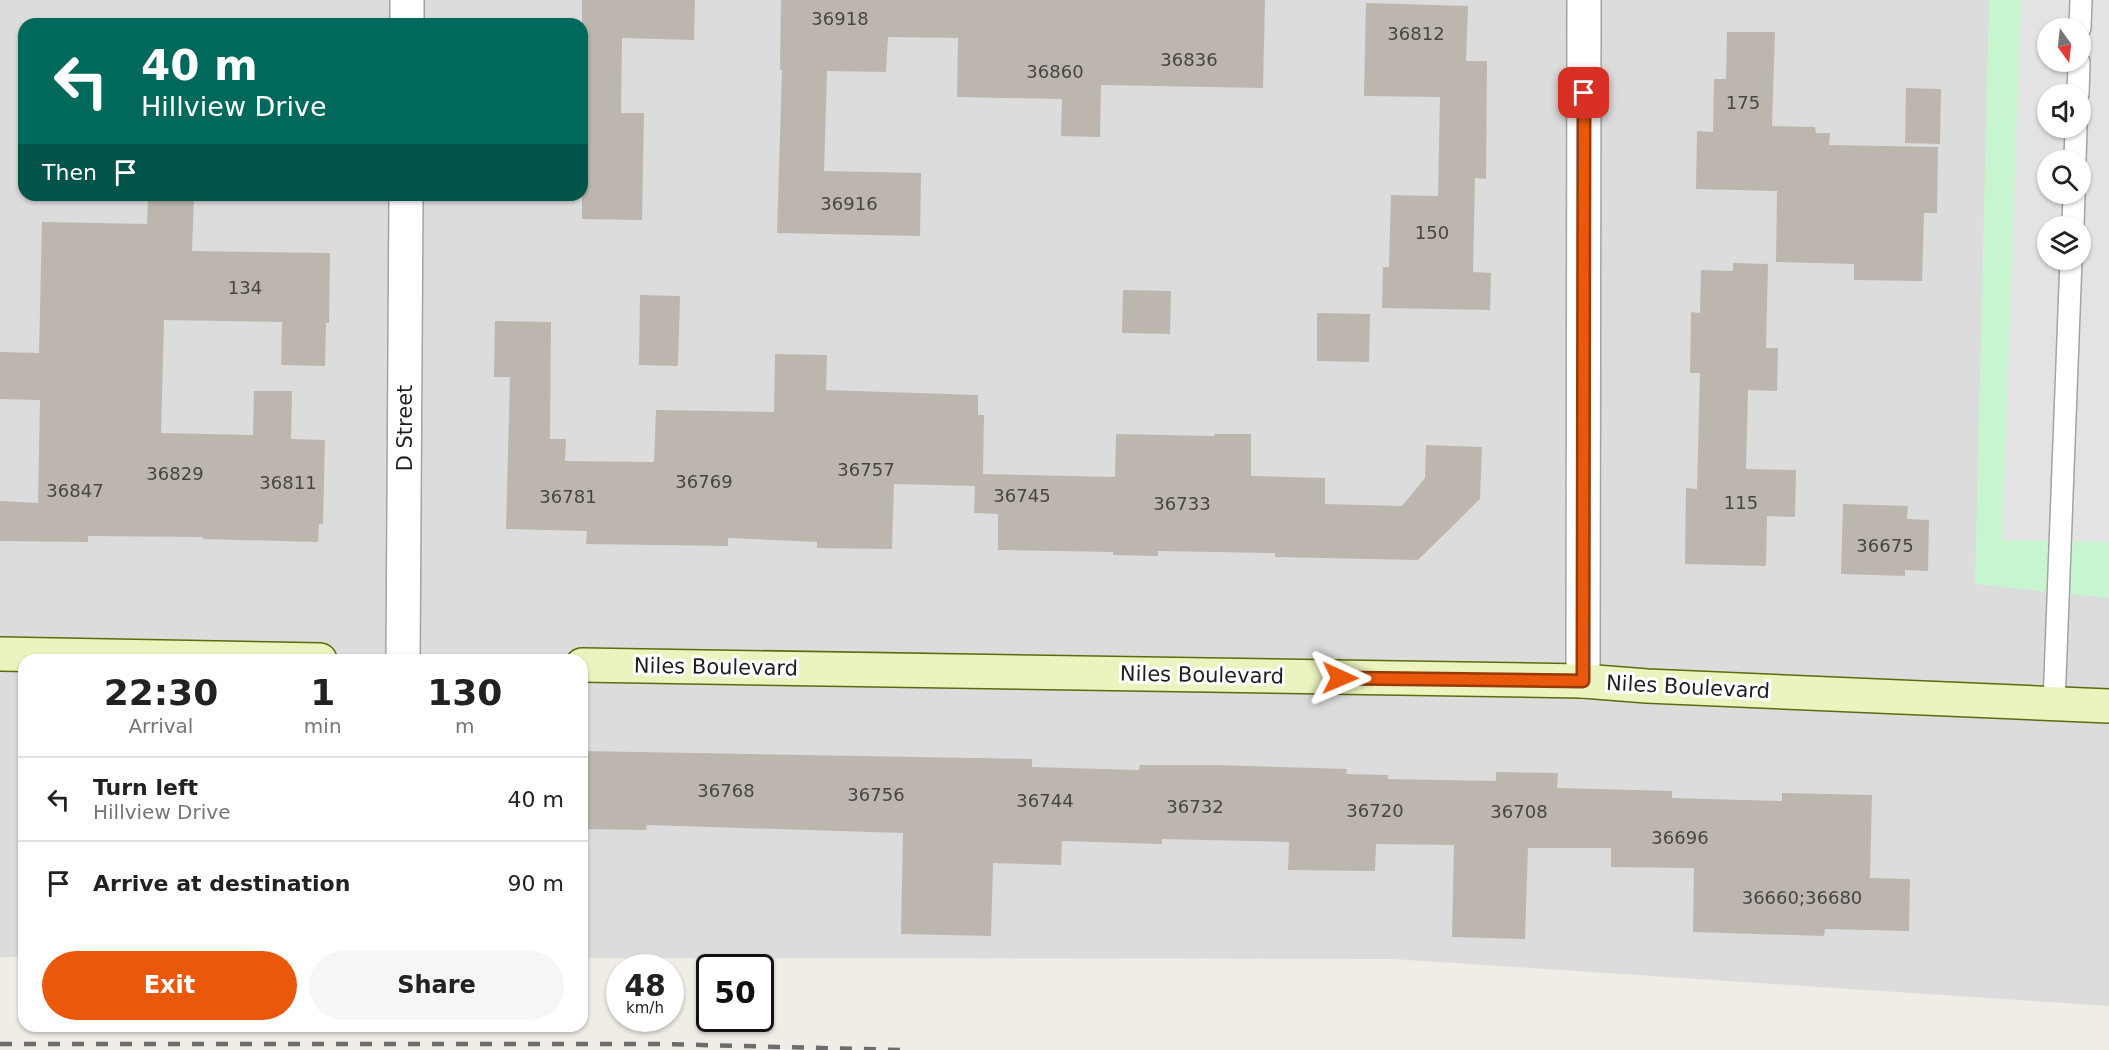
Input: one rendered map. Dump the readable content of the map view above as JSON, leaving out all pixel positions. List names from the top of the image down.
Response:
{
  "streets": {
    "main road": ["Niles Boulevard"],
    "street": ["D Street"]
  },
  "house_numbers": [
    "36918",
    "36812",
    "36836",
    "36860",
    "175",
    "36916",
    "150",
    "134",
    "36757",
    "36829",
    "36769",
    "36811",
    "36847",
    "36745",
    "36781",
    "115",
    "36733",
    "36675",
    "36768",
    "36756",
    "36744",
    "36732",
    "36720",
    "36708",
    "36696",
    "36660;36680"
  ],
  "north": "bottom",
  "page": {
    "turn": ["40 m", "Hillview Drive"],
    "then": "Then",
    "eta": [
      "22:30",
      "Arrival",
      "1",
      "min",
      "130",
      "m"
    ],
    "list": [
      {
        "name": "Turn left",
        "note": "Hillview Drive",
        "value": "40 m"
      },
      {
        "name": "Arrive at destination",
        "value": "90 m"
      }
    ],
    "buttons": ["Exit", "Share"],
    "speed": "48 km/h",
    "limit": "50"
  }
}
